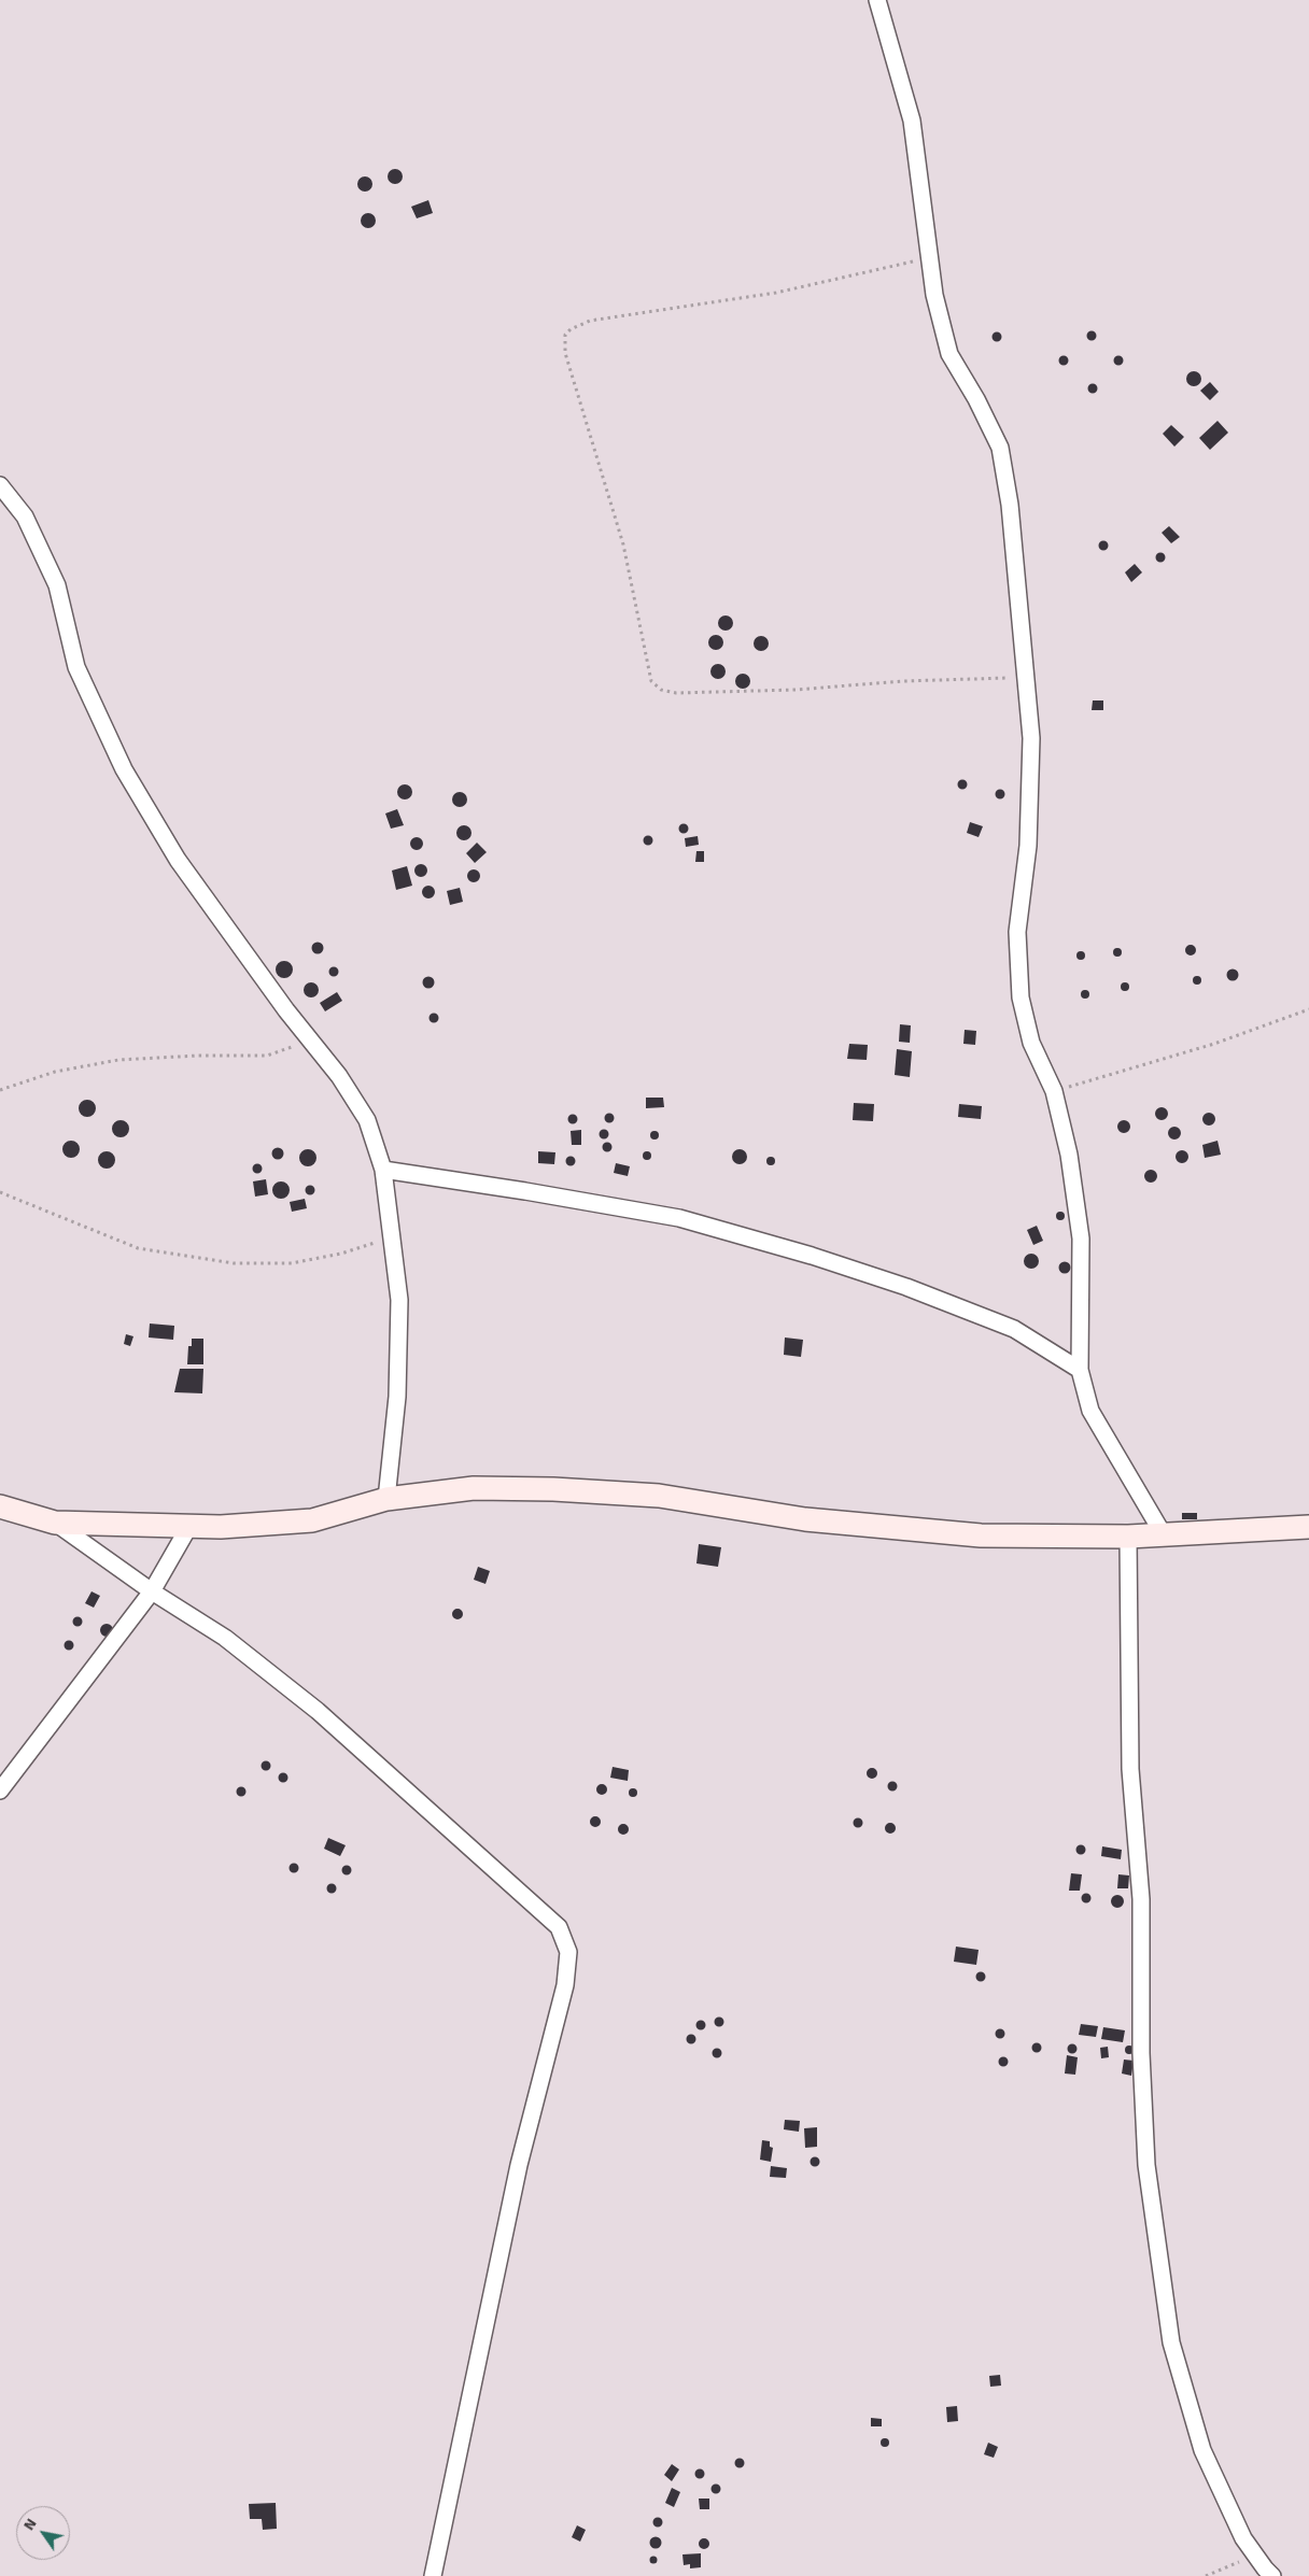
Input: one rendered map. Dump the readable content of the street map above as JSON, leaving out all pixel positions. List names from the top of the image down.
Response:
{
  "north": "top left"
}
